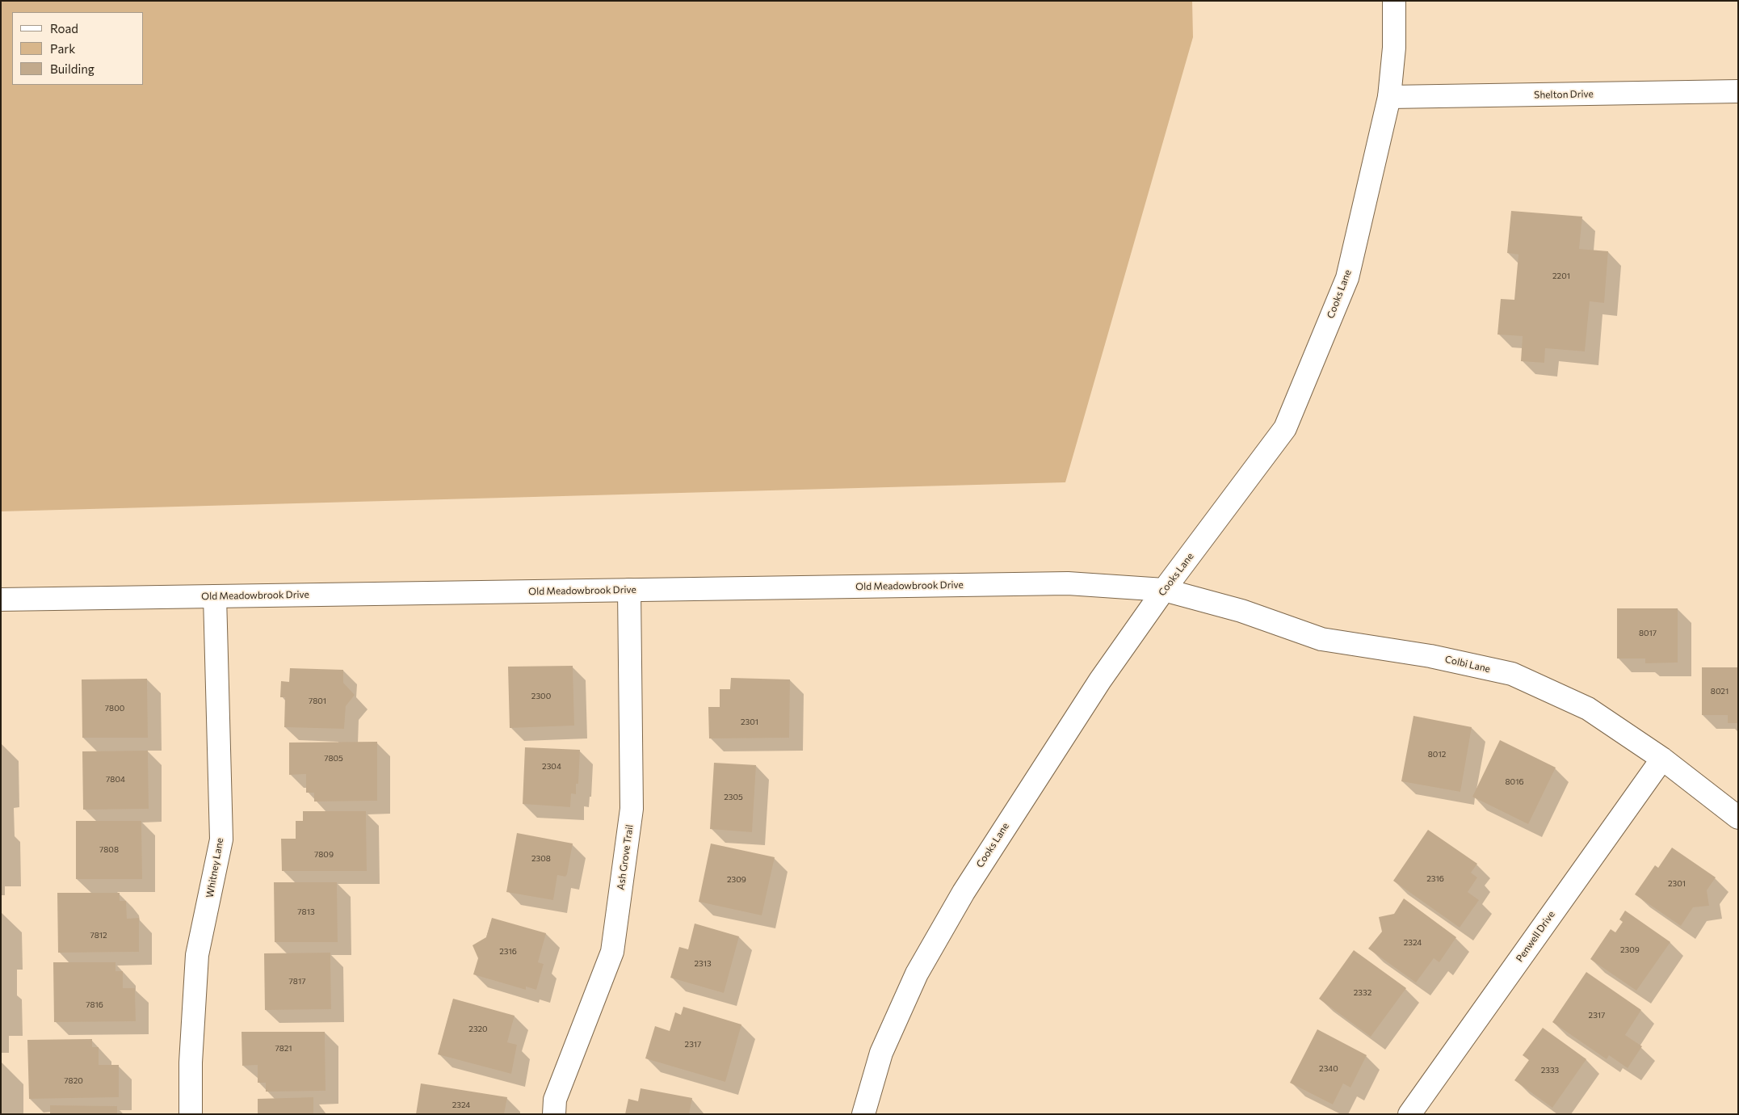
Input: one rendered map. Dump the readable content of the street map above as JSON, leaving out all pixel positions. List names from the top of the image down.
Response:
{
  "streets": {
    "street": [
      "Shelton Drive",
      "Cooks Lane",
      "Old Meadowbrook Drive",
      "Colbi Lane",
      "Ash Grove Trail",
      "Whitney Lane",
      "Penwell Drive"
    ]
  },
  "crossings": [
    ["Shelton Drive", "Cooks Lane"],
    ["Cooks Lane", "Old Meadowbrook Drive"],
    ["Cooks Lane", "Colbi Lane"],
    ["Old Meadowbrook Drive", "Colbi Lane"],
    ["Old Meadowbrook Drive", "Ash Grove Trail"],
    ["Old Meadowbrook Drive", "Whitney Lane"],
    ["Colbi Lane", "Penwell Drive"]
  ],
  "house_numbers": [
    "2201",
    "8017",
    "8021",
    "2300",
    "7801",
    "7800",
    "2301",
    "8012",
    "7805",
    "2304",
    "7804",
    "8016",
    "2305",
    "7808",
    "7809",
    "2308",
    "2316",
    "2309",
    "2301",
    "7813",
    "7812",
    "2324",
    "2309",
    "2316",
    "2313",
    "7817",
    "2332",
    "7816",
    "2317",
    "2320",
    "2317",
    "7821",
    "2340",
    "2333",
    "7820",
    "2324"
  ],
  "legend": ["Road", "Park", "Building"]
}
